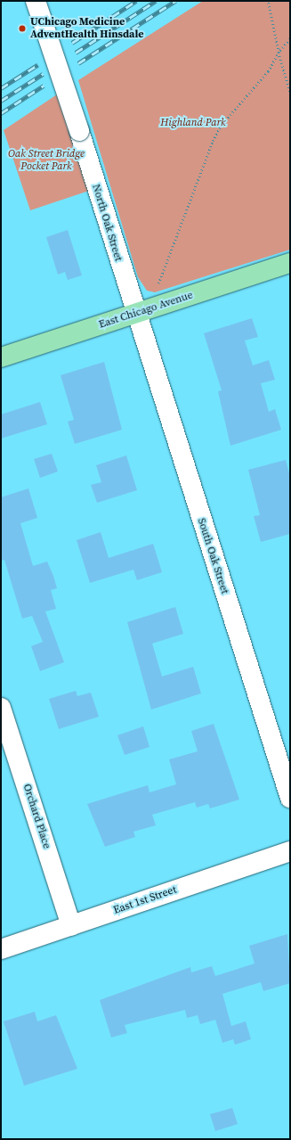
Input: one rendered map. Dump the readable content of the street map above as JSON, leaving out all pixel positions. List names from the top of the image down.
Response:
{
  "streets": {
    "main road": ["East Chicago Avenue"],
    "street": [
      "North Oak Street",
      "South Oak Street",
      "Orchard Place",
      "East 1st Street"
    ]
  },
  "crossings": [
    ["North Oak Street", "East Chicago Avenue"],
    ["North Oak Street", "South Oak Street"],
    ["East Chicago Avenue", "South Oak Street"],
    ["Orchard Place", "East 1st Street"]
  ],
  "parks": ["Highland Park", "Oak Street Bridge Pocket Park"],
  "places": ["UChicago Medicine AdventHealth Hinsdale"]
}
